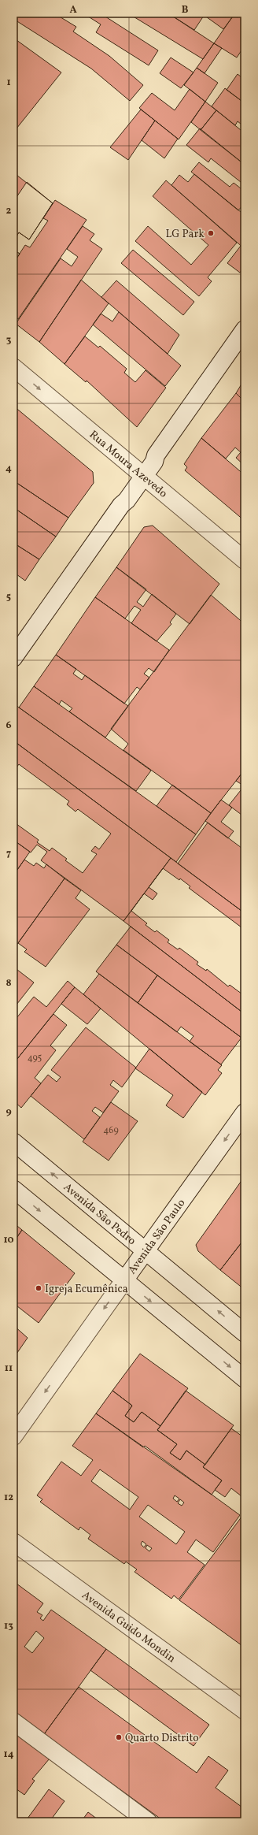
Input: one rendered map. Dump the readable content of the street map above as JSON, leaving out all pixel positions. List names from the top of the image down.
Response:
{
  "streets": {
    "street": [
      "Rua Moura Azevedo",
      "Avenida São Pedro",
      "Avenida São Paulo",
      "Avenida Guido Mondin"
    ]
  },
  "crossings": [
    ["Avenida São Pedro", "Avenida São Paulo"]
  ],
  "one_way": ["Rua Moura Azevedo", "Avenida São Paulo"],
  "places": ["LG Park", "Igreja Ecumênica", "Quarto Distrito"],
  "house_numbers": ["495", "469"],
  "grid": {
    "columns": ["A", "B"],
    "rows": [
      "1",
      "2",
      "3",
      "4",
      "5",
      "6",
      "7",
      "8",
      "9",
      "10",
      "11",
      "12",
      "13",
      "14"
    ]
  }
}
